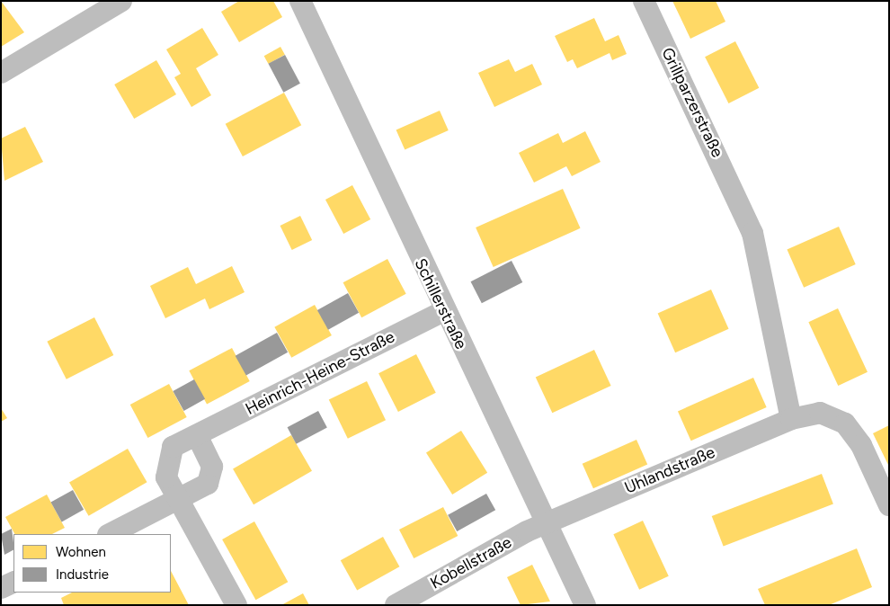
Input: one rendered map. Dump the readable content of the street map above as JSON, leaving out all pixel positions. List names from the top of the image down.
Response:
{
  "streets": {
    "street": [
      "Grillparzerstraße",
      "Schillerstraße",
      "Heinrich-Heine-Straße",
      "Uhlandstraße",
      "Kobellstraße"
    ]
  },
  "crossings": [
    ["Grillparzerstraße", "Uhlandstraße"],
    ["Schillerstraße", "Heinrich-Heine-Straße"],
    ["Schillerstraße", "Uhlandstraße"],
    ["Schillerstraße", "Kobellstraße"],
    ["Uhlandstraße", "Kobellstraße"]
  ],
  "legend": ["Wohnen", "Industrie"]
}
